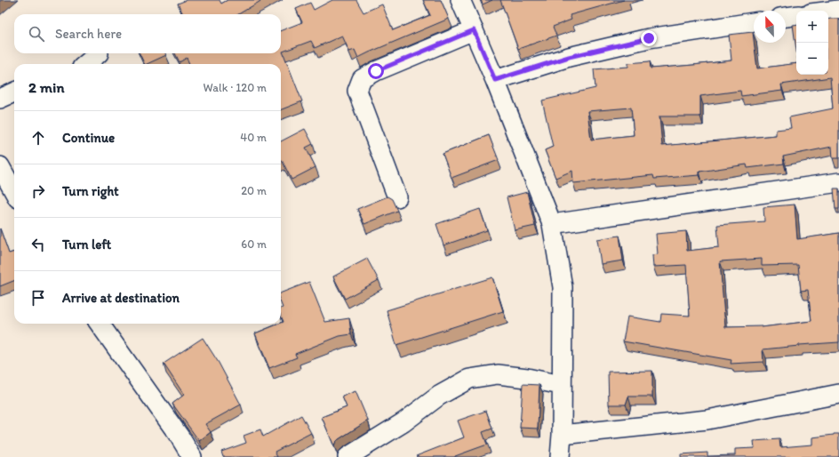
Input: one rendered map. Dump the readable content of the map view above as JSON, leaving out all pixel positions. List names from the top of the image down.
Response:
{
  "north": "top",
  "page": {
    "map_buttons": ["+", "−"],
    "search": "Search here",
    "heading": ["2 min", "Walk · 120 m"],
    "list": [
      ["Continue", "40 m"],
      ["Turn right", "20 m"],
      ["Turn left", "60 m"],
      "Arrive at destination"
    ]
  }
}
